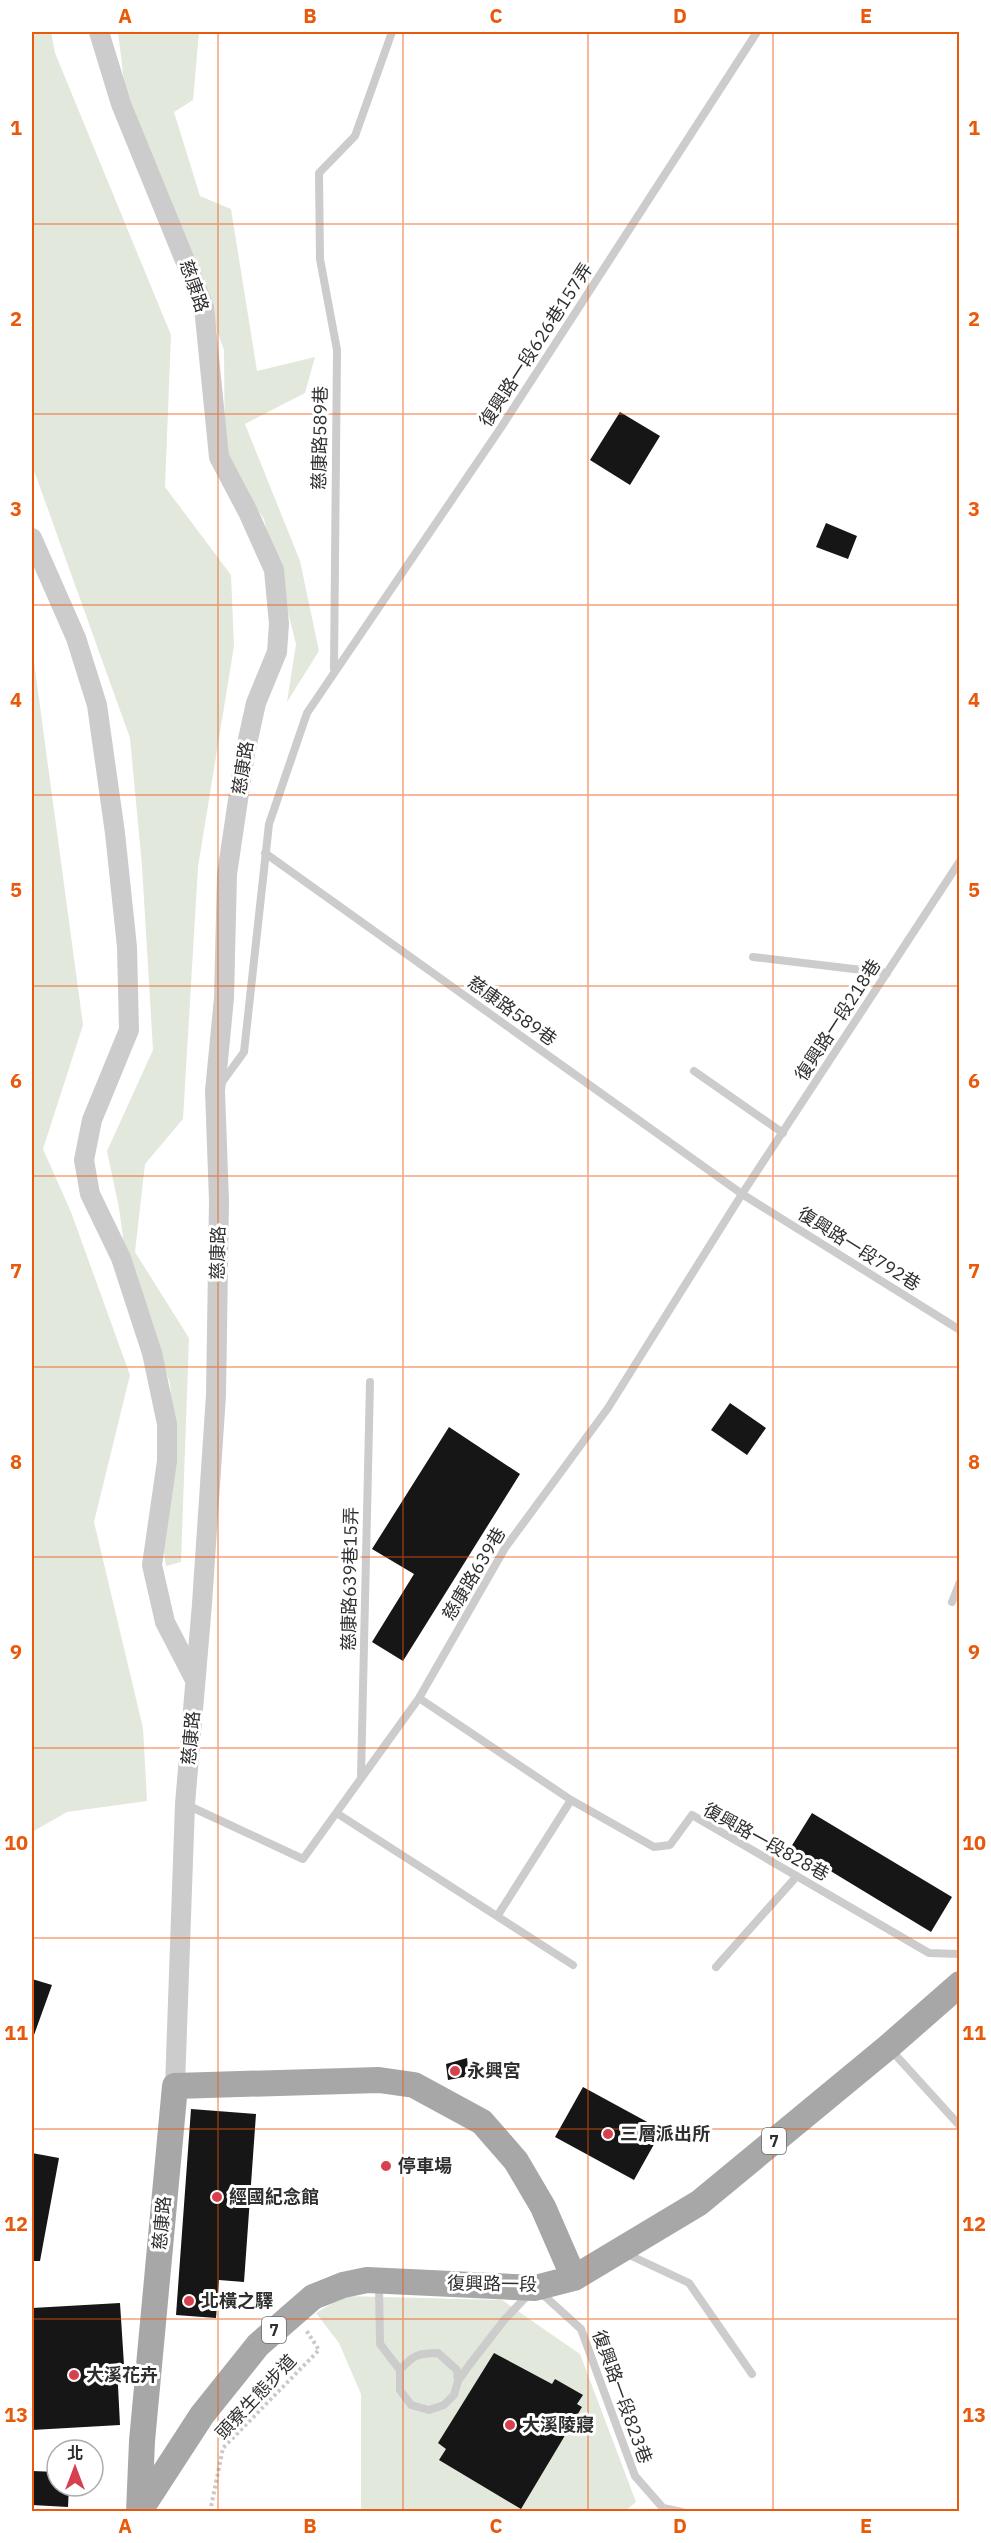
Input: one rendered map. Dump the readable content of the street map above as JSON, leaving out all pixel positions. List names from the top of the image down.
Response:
{
  "streets": {
    "main road": ["慈康路", "7", "復興路一段"],
    "lane": [
      "復興路一段626巷157弄",
      "慈康路589巷",
      "復興路一段218巷",
      "復興路一段792巷",
      "慈康路639巷",
      "慈康路639巷15弄",
      "復興路一段828巷",
      "復興路一段823巷"
    ],
    "path": ["頭寮生態步道"]
  },
  "crossings": [
    ["慈康路", "慈康路639巷"],
    ["慈康路", "復興路一段"],
    ["復興路一段626巷157弄", "慈康路589巷"],
    ["慈康路589巷", "復興路一段218巷"],
    ["慈康路589巷", "復興路一段792巷"],
    ["慈康路589巷", "慈康路639巷"],
    ["復興路一段218巷", "復興路一段792巷"],
    ["復興路一段218巷", "慈康路639巷"],
    ["復興路一段792巷", "慈康路639巷"],
    ["慈康路639巷", "慈康路639巷15弄"],
    ["慈康路639巷", "復興路一段828巷"],
    ["復興路一段", "頭寮生態步道"],
    ["復興路一段", "復興路一段823巷"]
  ],
  "places": [
    "永興宮",
    "三層派出所",
    "停車場",
    "經國紀念館",
    "北橫之驛",
    "大溪花卉",
    "大溪陵寢"
  ],
  "north": "top",
  "grid": {
    "columns": [
      "A",
      "B",
      "C",
      "D",
      "E"
    ],
    "rows": [
      "1",
      "2",
      "3",
      "4",
      "5",
      "6",
      "7",
      "8",
      "9",
      "10",
      "11",
      "12",
      "13"
    ]
  }
}
